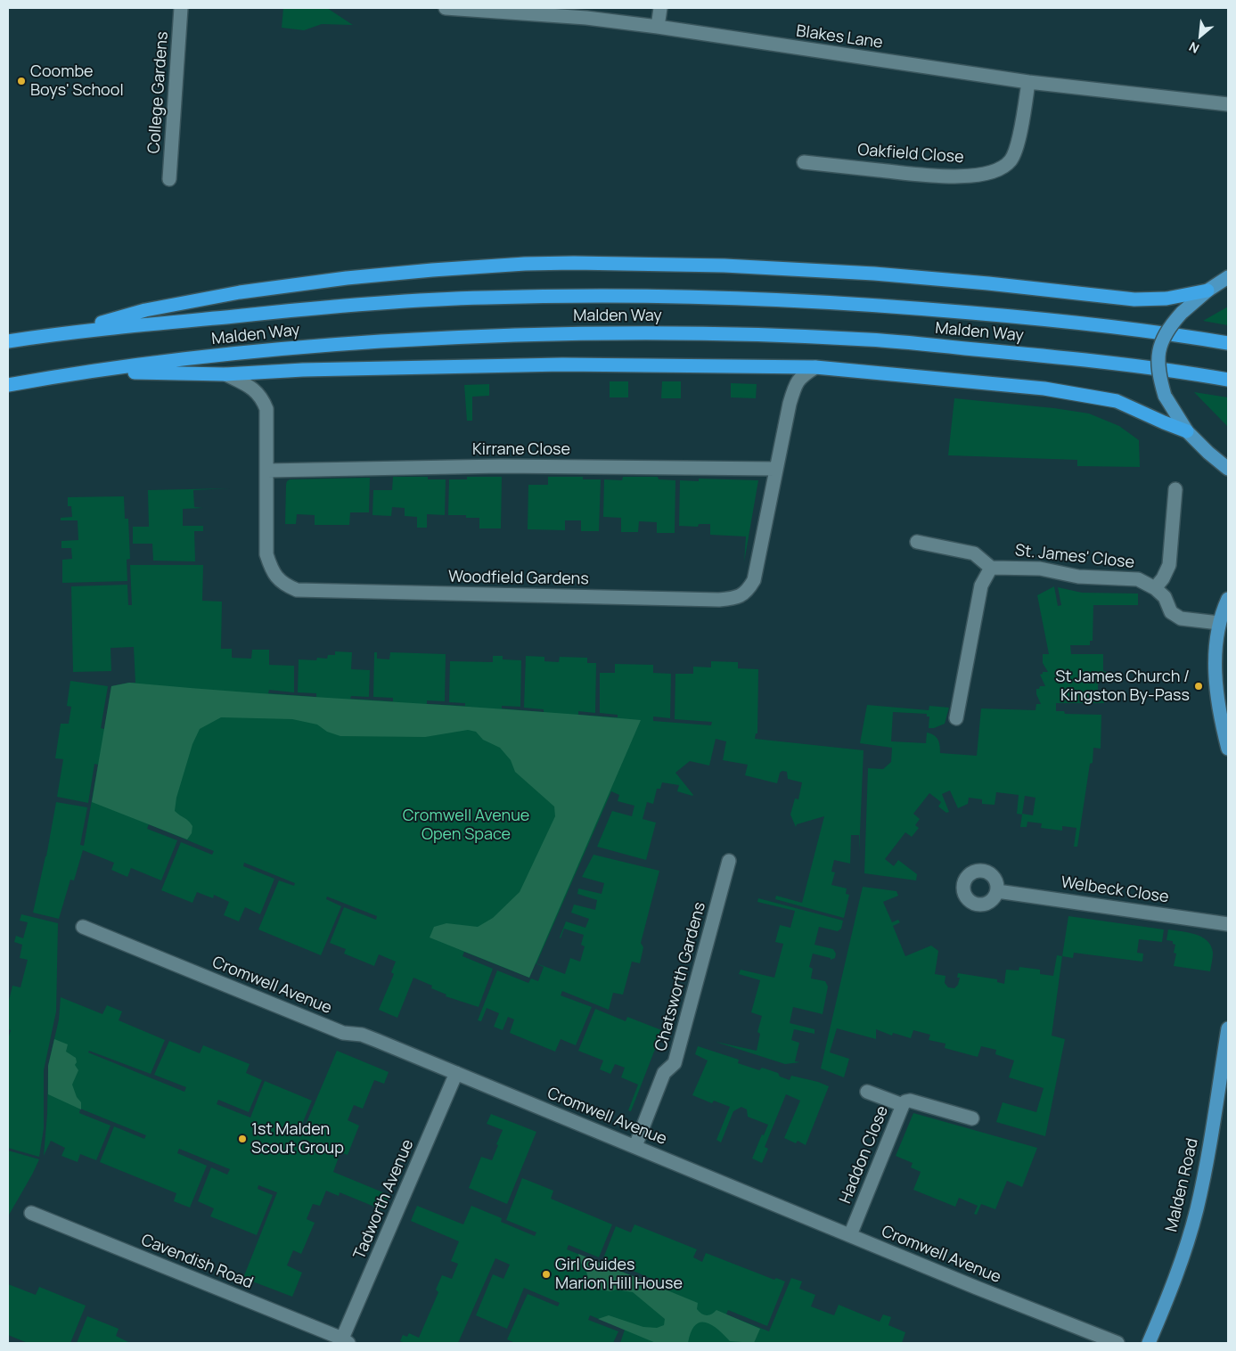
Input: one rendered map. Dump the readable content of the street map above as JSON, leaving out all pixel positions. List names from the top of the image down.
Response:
{
  "streets": {
    "highway": ["Malden Way"],
    "main road": ["Malden Road"],
    "street": [
      "Blakes Lane",
      "College Gardens",
      "Oakfield Close",
      "Kirrane Close",
      "St. James' Close",
      "Woodfield Gardens",
      "Welbeck Close",
      "Chatsworth Gardens",
      "Cromwell Avenue",
      "Haddon Close",
      "Tadworth Avenue",
      "Cavendish Road"
    ]
  },
  "crossings": [
    ["Blakes Lane", "Oakfield Close"],
    ["Kirrane Close", "Woodfield Gardens"],
    ["Chatsworth Gardens", "Cromwell Avenue"],
    ["Cromwell Avenue", "Haddon Close"],
    ["Cromwell Avenue", "Tadworth Avenue"],
    ["Tadworth Avenue", "Cavendish Road"]
  ],
  "parks": ["Cromwell Avenue Open Space"],
  "places": [
    "Coombe Boys' School",
    "St James Church / Kingston By-Pass",
    "1st Malden Scout Group",
    "Girl Guides Marion Hill House"
  ],
  "north": "bottom left"
}
